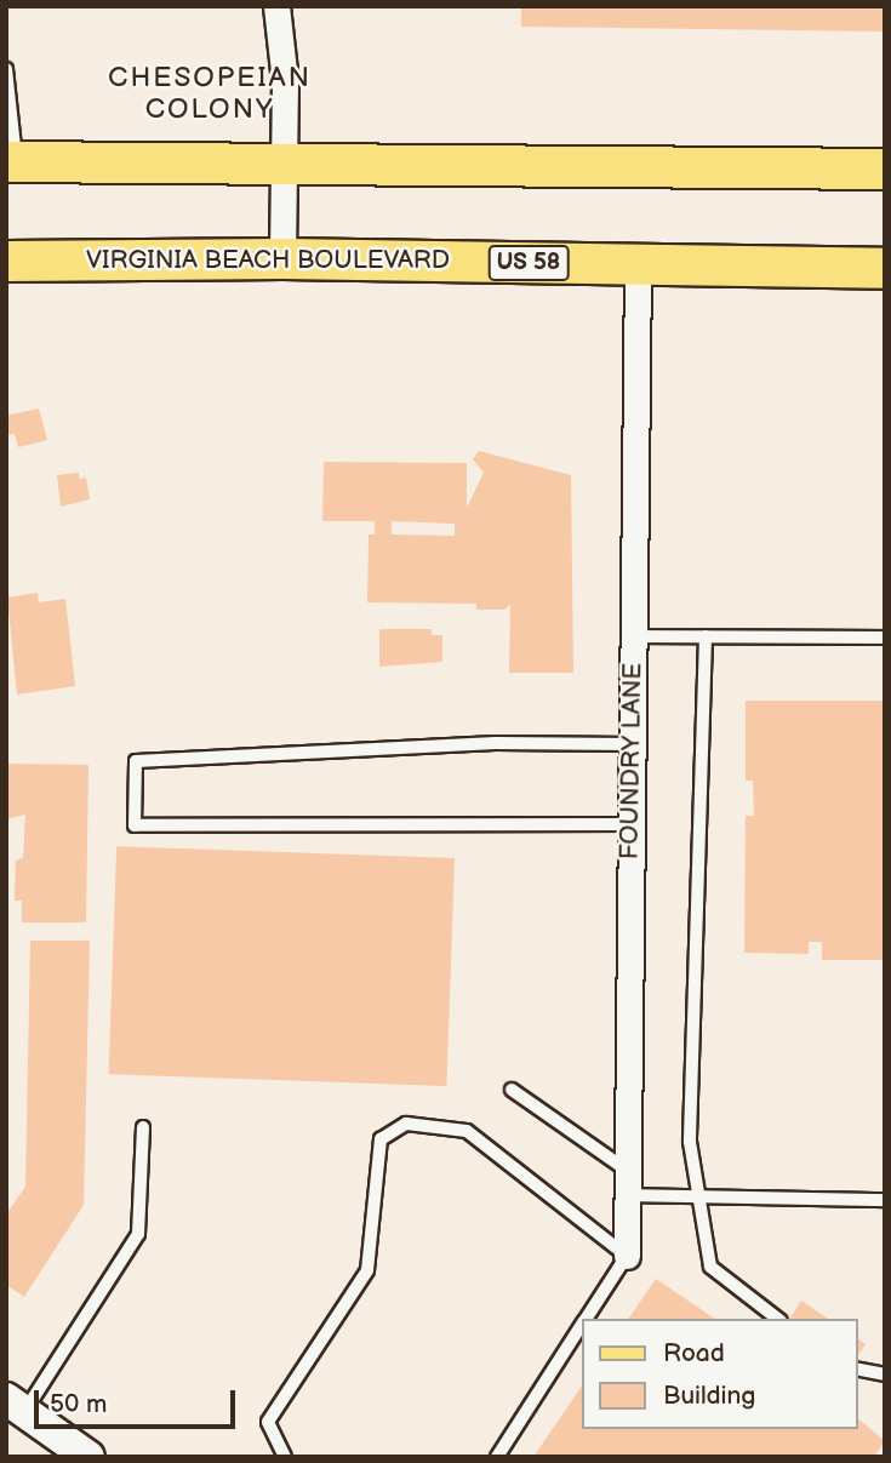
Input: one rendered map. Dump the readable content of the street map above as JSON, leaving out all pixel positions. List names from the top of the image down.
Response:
{
  "streets": {
    "main road": ["VIRGINIA BEACH BOULEVARD", "US 58"],
    "street": ["FOUNDRY LANE"]
  },
  "crossings": [
    ["VIRGINIA BEACH BOULEVARD", "FOUNDRY LANE"]
  ],
  "districts": ["CHESOPEIAN COLONY"],
  "legend": ["Road", "Building"],
  "scale_bar": "50 m"
}
